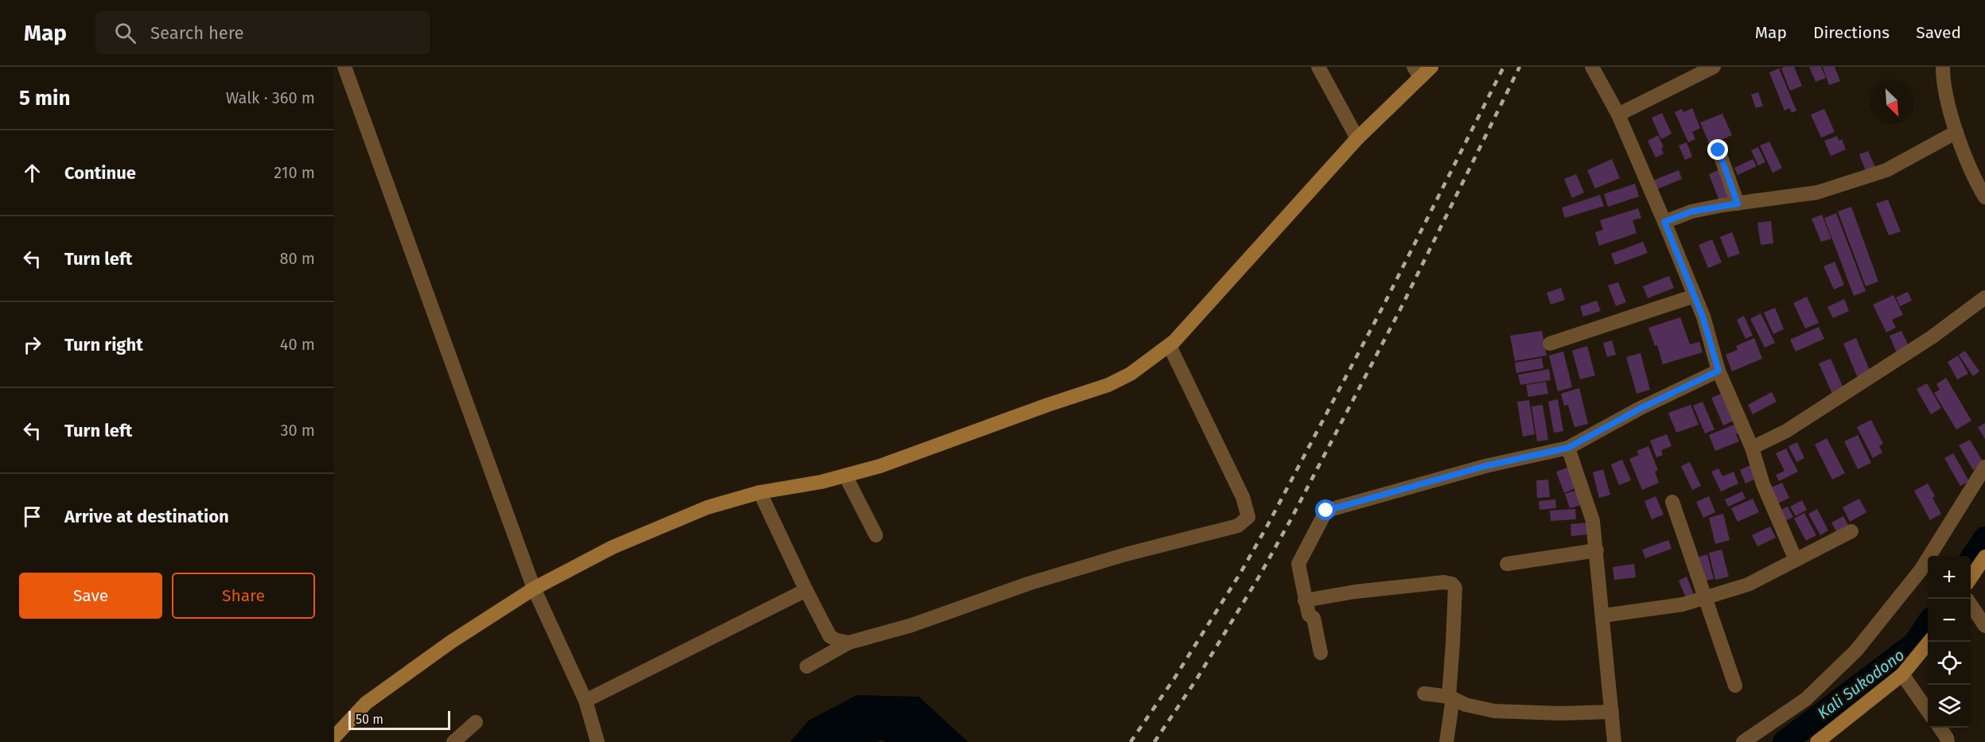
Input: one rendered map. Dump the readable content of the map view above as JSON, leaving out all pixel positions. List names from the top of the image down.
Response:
{
  "water": ["Kali Sukodono"],
  "scale_bar": "50 m",
  "north": "bottom right",
  "page": {
    "header": "Map",
    "search": "Search here",
    "nav": ["Map", "Directions", "Saved"],
    "heading": ["5 min", "Walk · 360 m"],
    "list": [
      ["Continue", "210 m"],
      ["Turn left", "80 m"],
      ["Turn right", "40 m"],
      ["Turn left", "30 m"],
      "Arrive at destination"
    ],
    "map_buttons": ["+", "−"],
    "buttons": ["Save", "Share"],
    "scale": "50 m"
  }
}
